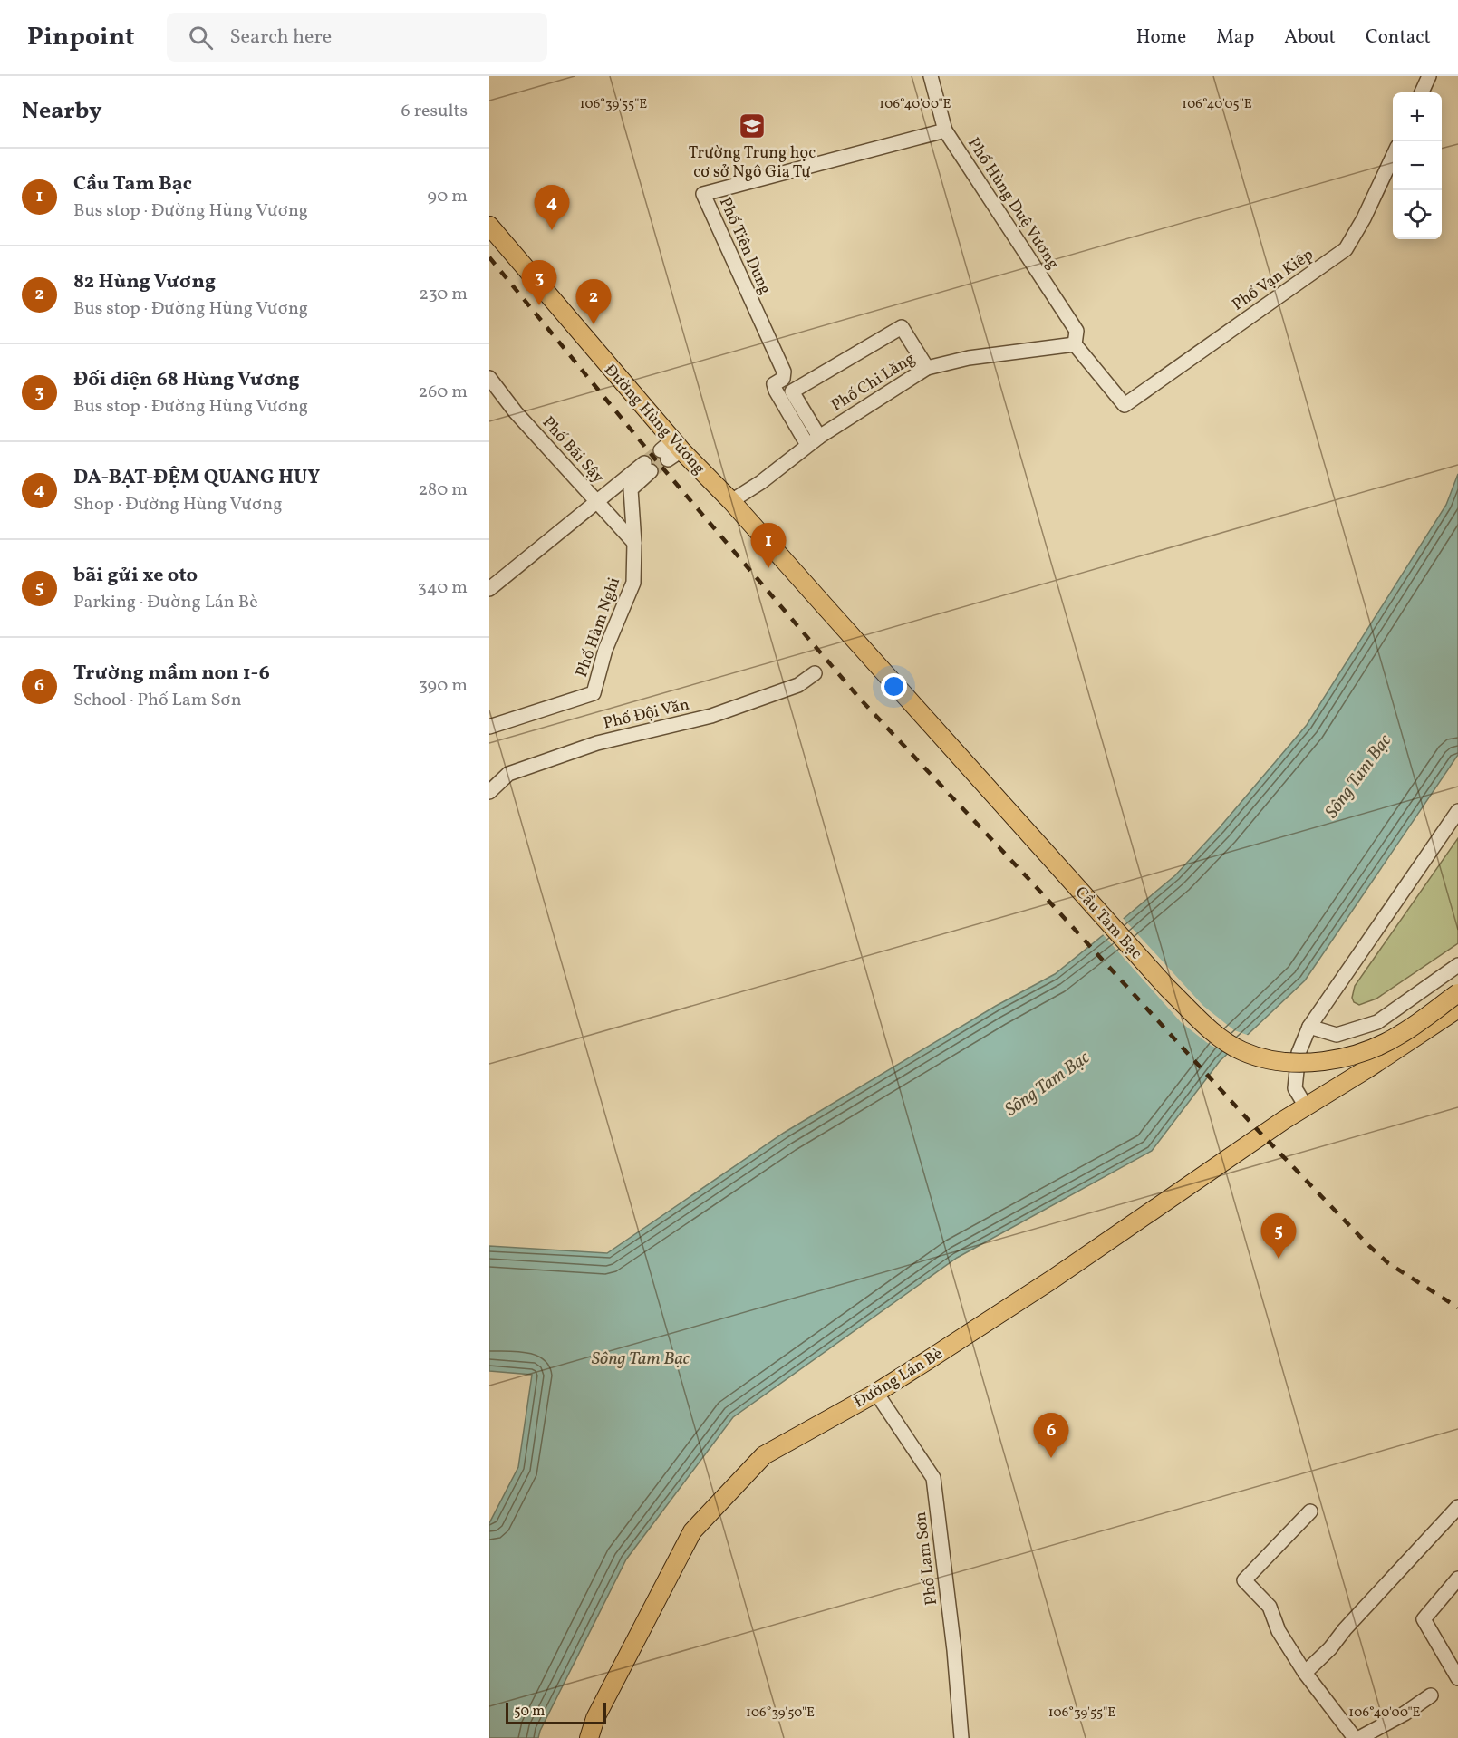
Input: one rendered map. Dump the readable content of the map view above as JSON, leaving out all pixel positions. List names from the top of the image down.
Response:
{
  "streets": {
    "main road": ["Đường Hùng Vương", "Cầu Tam Bạc", "Đường Lán Bè"],
    "street": [
      "Phố Hùng Duệ Vương",
      "Phố Tiên Dung",
      "Phố Vạn Kiếp",
      "Phố Chi Lăng",
      "Phố Bãi Sậy",
      "Phố Hàm Nghi",
      "Phố Đội Văn",
      "Phố Lam Sơn"
    ]
  },
  "crossings": [
    ["Phố Hùng Duệ Vương", "Phố Tiên Dung"],
    ["Phố Hùng Duệ Vương", "Phố Vạn Kiếp"],
    ["Phố Hùng Duệ Vương", "Phố Chi Lăng"],
    ["Phố Tiên Dung", "Phố Chi Lăng"],
    ["Phố Vạn Kiếp", "Phố Chi Lăng"],
    ["Phố Chi Lăng", "Đường Hùng Vương"],
    ["Đường Hùng Vương", "Cầu Tam Bạc"],
    ["Phố Bãi Sậy", "Phố Hàm Nghi"],
    ["Đường Lán Bè", "Phố Lam Sơn"]
  ],
  "water": ["Sông Tam Bạc"],
  "places": {
    "school or university": ["Trường Trung học cơ sở Ngô Gia Tự"]
  },
  "scale_bar": "50 m",
  "page": {
    "header": "Pinpoint",
    "search": "Search here",
    "nav": [
      "Home",
      "Map",
      "About",
      "Contact"
    ],
    "heading": ["Nearby", "6 results"],
    "map_buttons": ["+", "−"],
    "list": [
      {
        "mark": "1",
        "name": "Cầu Tam Bạc",
        "note": "Bus stop · Đường Hùng Vương",
        "value": "90 m"
      },
      {
        "mark": "2",
        "name": "82 Hùng Vương",
        "note": "Bus stop · Đường Hùng Vương",
        "value": "230 m"
      },
      {
        "mark": "3",
        "name": "Đối diện 68 Hùng Vương",
        "note": "Bus stop · Đường Hùng Vương",
        "value": "260 m"
      },
      {
        "mark": "4",
        "name": "DA-BẠT-ĐỆM QUANG HUY",
        "note": "Shop · Đường Hùng Vương",
        "value": "280 m"
      },
      {
        "mark": "5",
        "name": "bãi gửi xe oto",
        "note": "Parking · Đường Lán Bè",
        "value": "340 m"
      },
      {
        "mark": "6",
        "name": "Trường mầm non 1-6",
        "note": "School · Phố Lam Sơn",
        "value": "390 m"
      }
    ],
    "pins": [
      "4",
      "3",
      "2",
      "1",
      "5",
      "6"
    ],
    "scale": "50 m"
  },
  "coordinates": [
    "106°39'55\"E",
    "106°40'00\"E",
    "106°40'05\"E",
    "106°39'50\"E"
  ]
}
